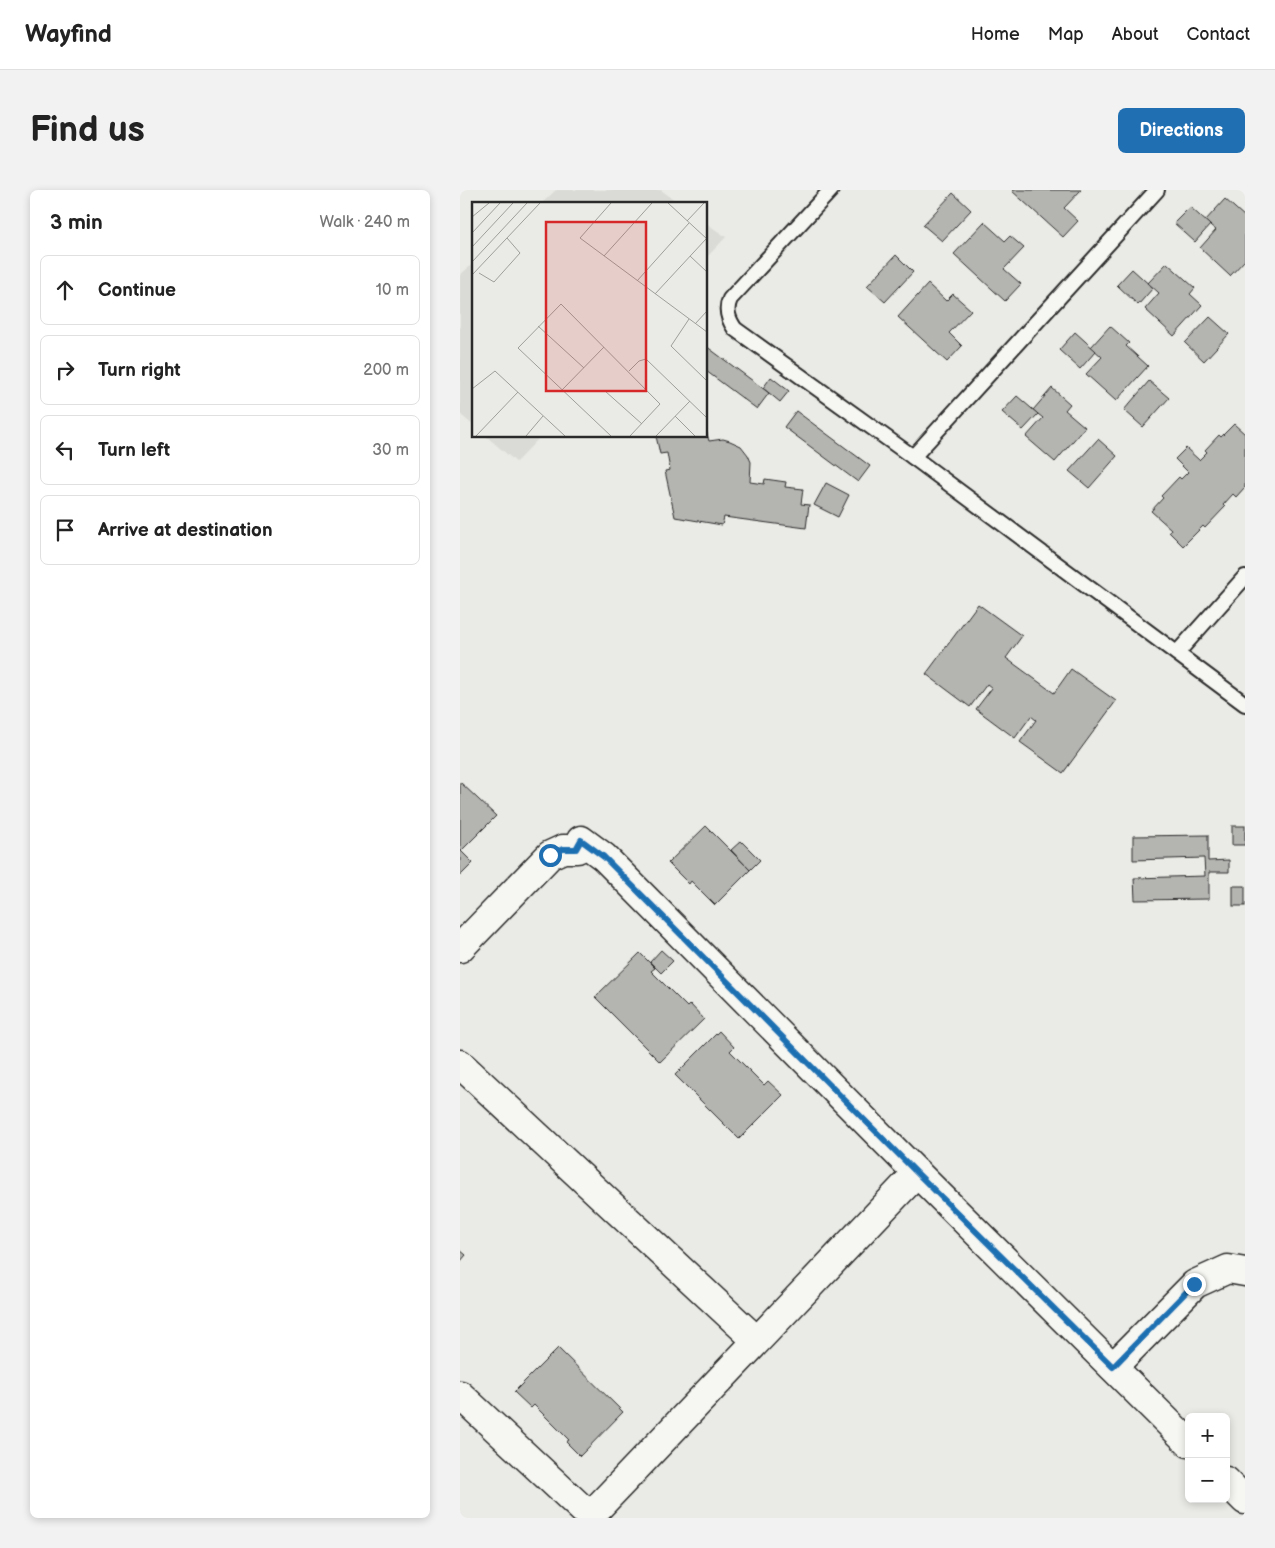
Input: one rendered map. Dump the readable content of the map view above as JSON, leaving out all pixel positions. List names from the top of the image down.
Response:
{
  "page": {
    "header": "Wayfind",
    "nav": [
      "Home",
      "Map",
      "About",
      "Contact"
    ],
    "buttons": "Directions",
    "title": "Find us",
    "heading": ["3 min", "Walk · 240 m"],
    "list": [
      ["Continue", "10 m"],
      ["Turn right", "200 m"],
      ["Turn left", "30 m"],
      "Arrive at destination"
    ],
    "map_buttons": ["+", "−"]
  }
}
